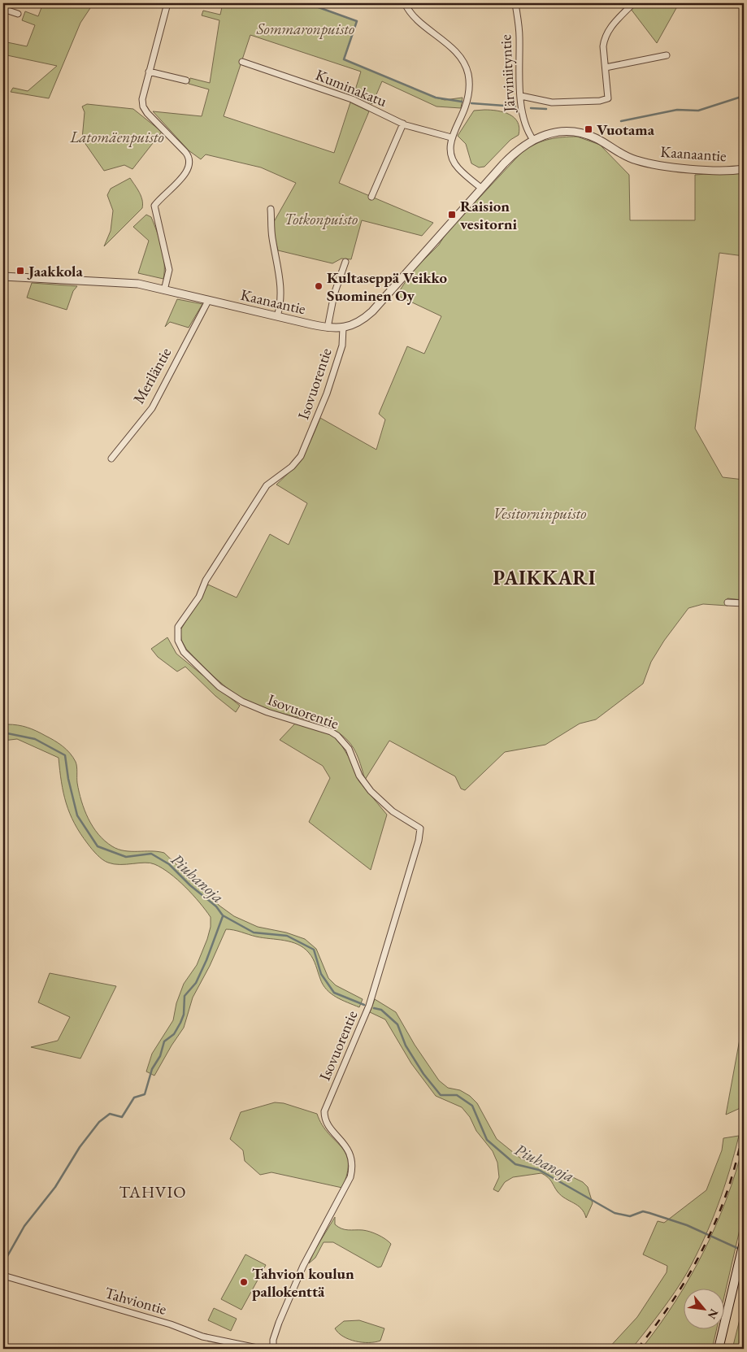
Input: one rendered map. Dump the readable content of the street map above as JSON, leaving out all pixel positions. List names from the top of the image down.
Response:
{
  "streets": {
    "street": [
      "Järviniityntie",
      "Kuminakatu",
      "Kaanaantie",
      "Meriläntie",
      "Isovuorentie",
      "Tahviontie"
    ]
  },
  "crossings": [
    ["Järviniityntie", "Kaanaantie"],
    ["Kaanaantie", "Meriläntie"],
    ["Kaanaantie", "Isovuorentie"]
  ],
  "districts": ["PAIKKARI", "TAHVIO"],
  "water": ["Piuhanoja"],
  "parks": [
    "Sommaronpuisto",
    "Latomäenpuisto",
    "Totkonpuisto",
    "Vesitorninpuisto"
  ],
  "places": {
    "transit": ["Vuotama", "Raision vesitorni", "Jaakkola"],
    "other": ["Kultaseppä Veikko Suominen Oy", "Tahvion koulun pallokenttä"]
  },
  "north": "bottom right"
}
